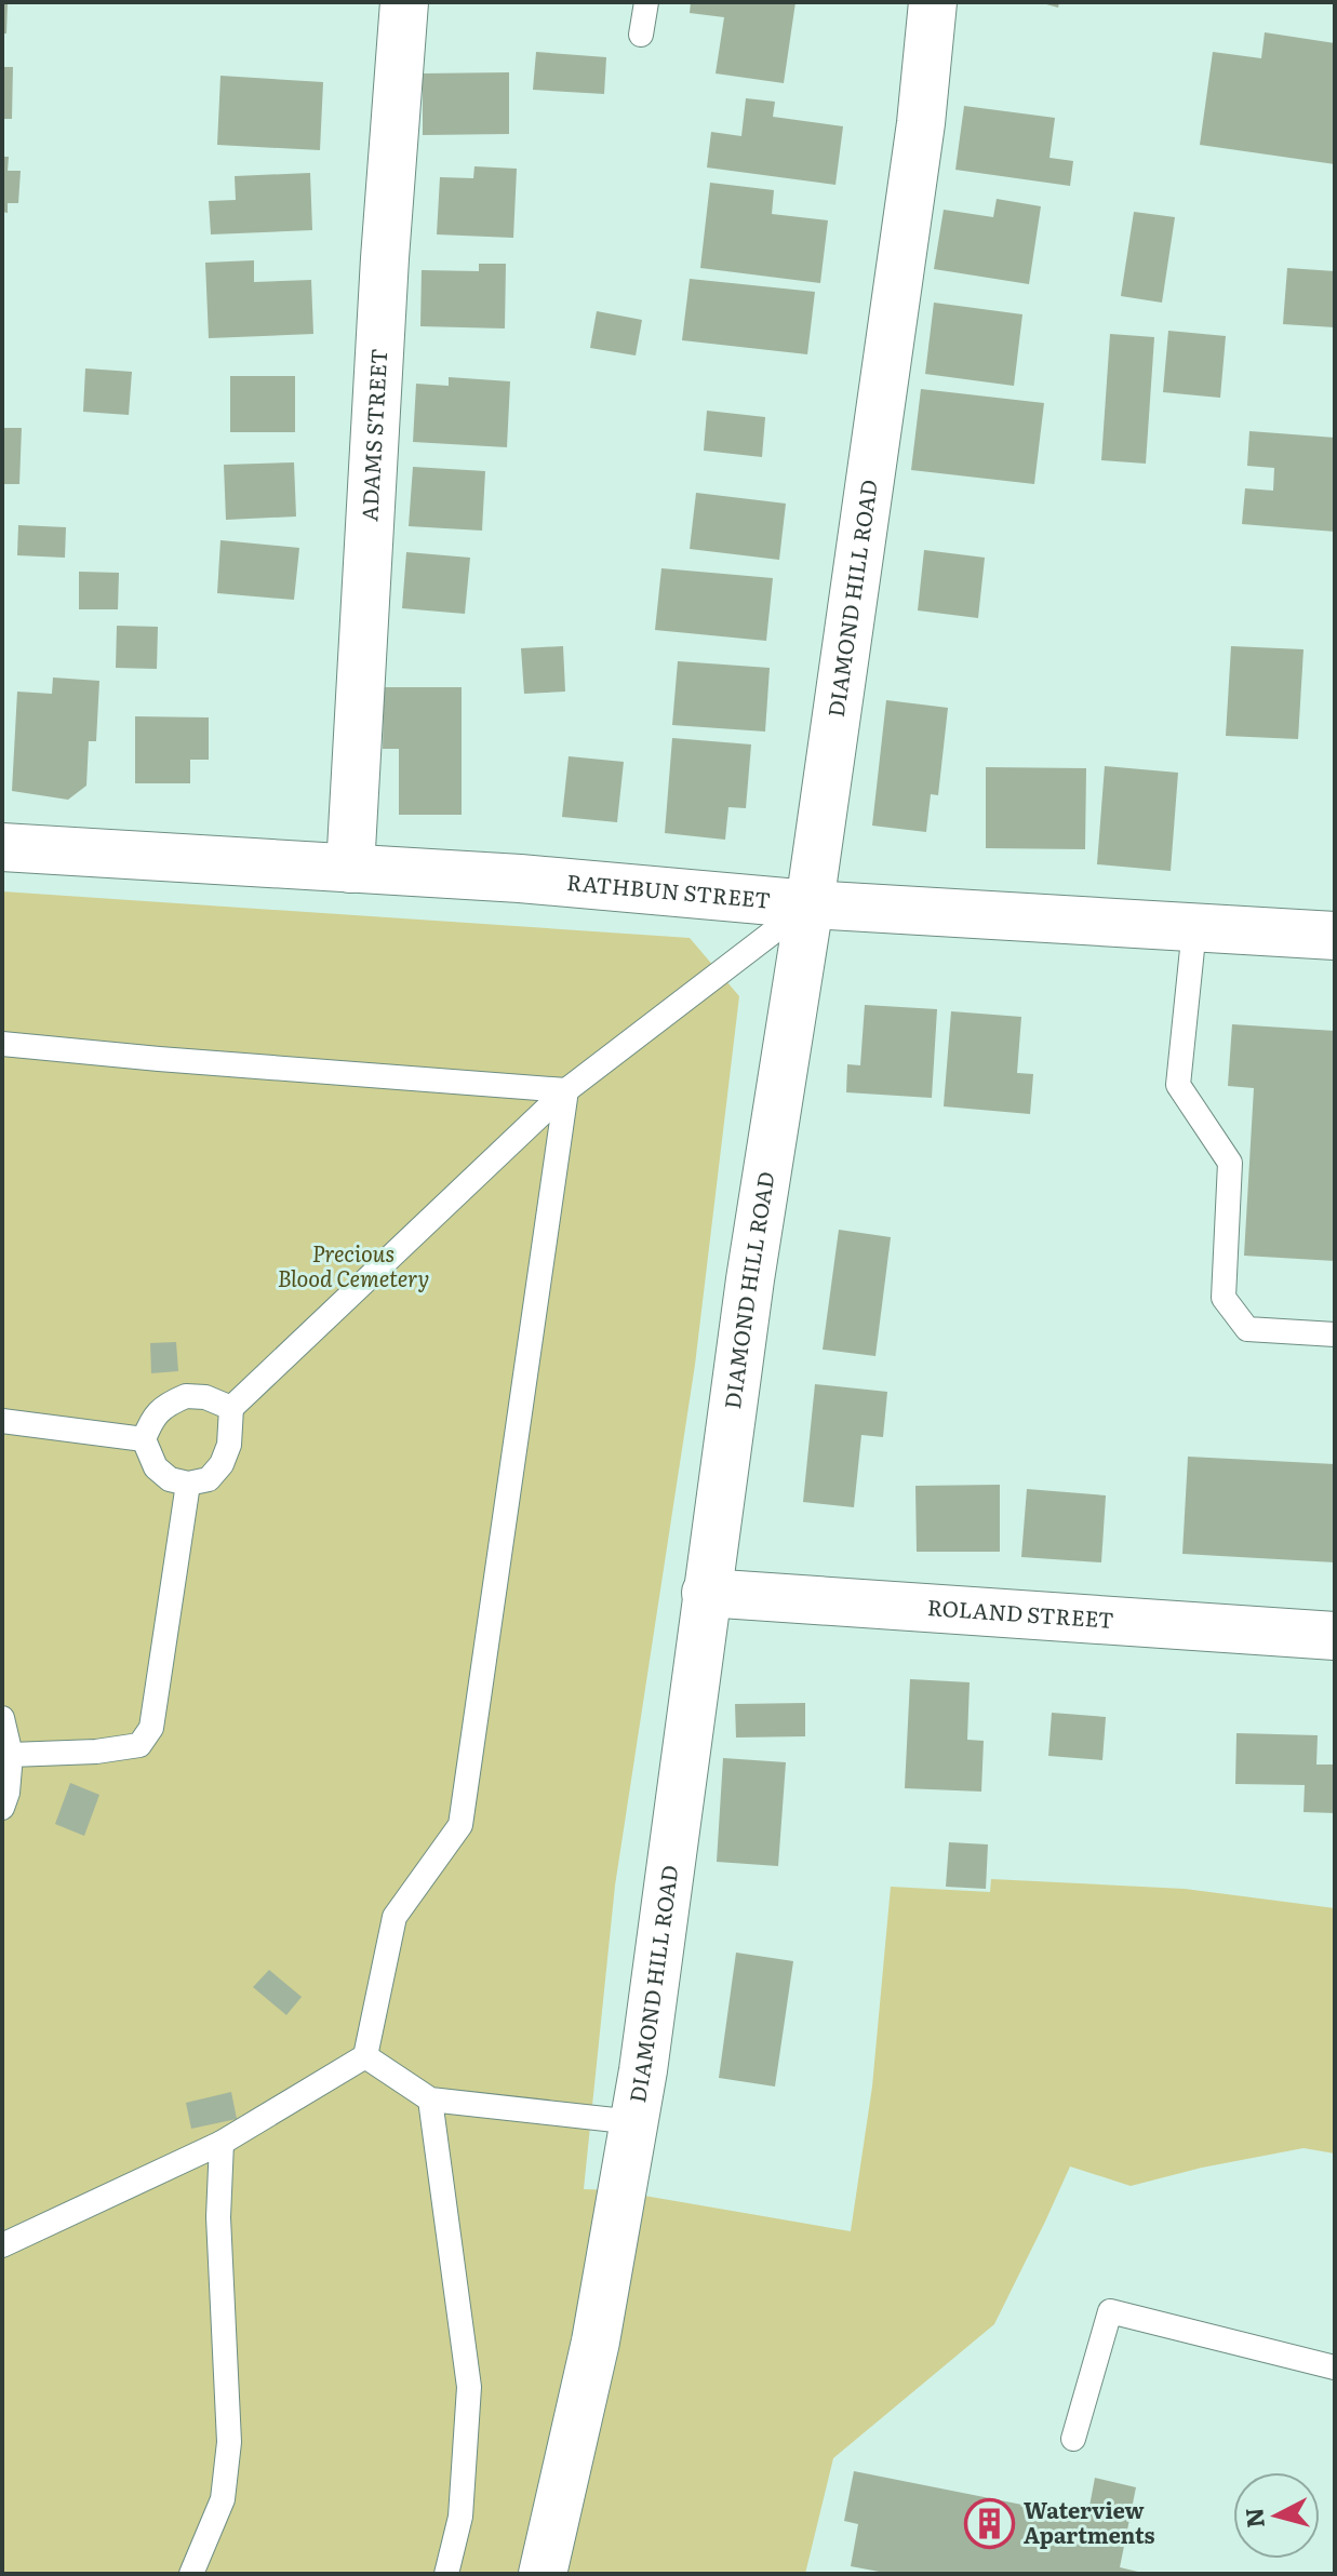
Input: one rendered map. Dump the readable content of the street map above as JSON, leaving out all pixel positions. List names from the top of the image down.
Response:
{
  "streets": {
    "street": [
      "ADAMS STREET",
      "DIAMOND HILL ROAD",
      "RATHBUN STREET",
      "ROLAND STREET"
    ]
  },
  "crossings": [
    ["ADAMS STREET", "RATHBUN STREET"],
    ["DIAMOND HILL ROAD", "RATHBUN STREET"],
    ["DIAMOND HILL ROAD", "ROLAND STREET"]
  ],
  "parks": ["Precious Blood Cemetery"],
  "places": {
    "building": ["Waterview Apartments"]
  },
  "north": "left"
}
